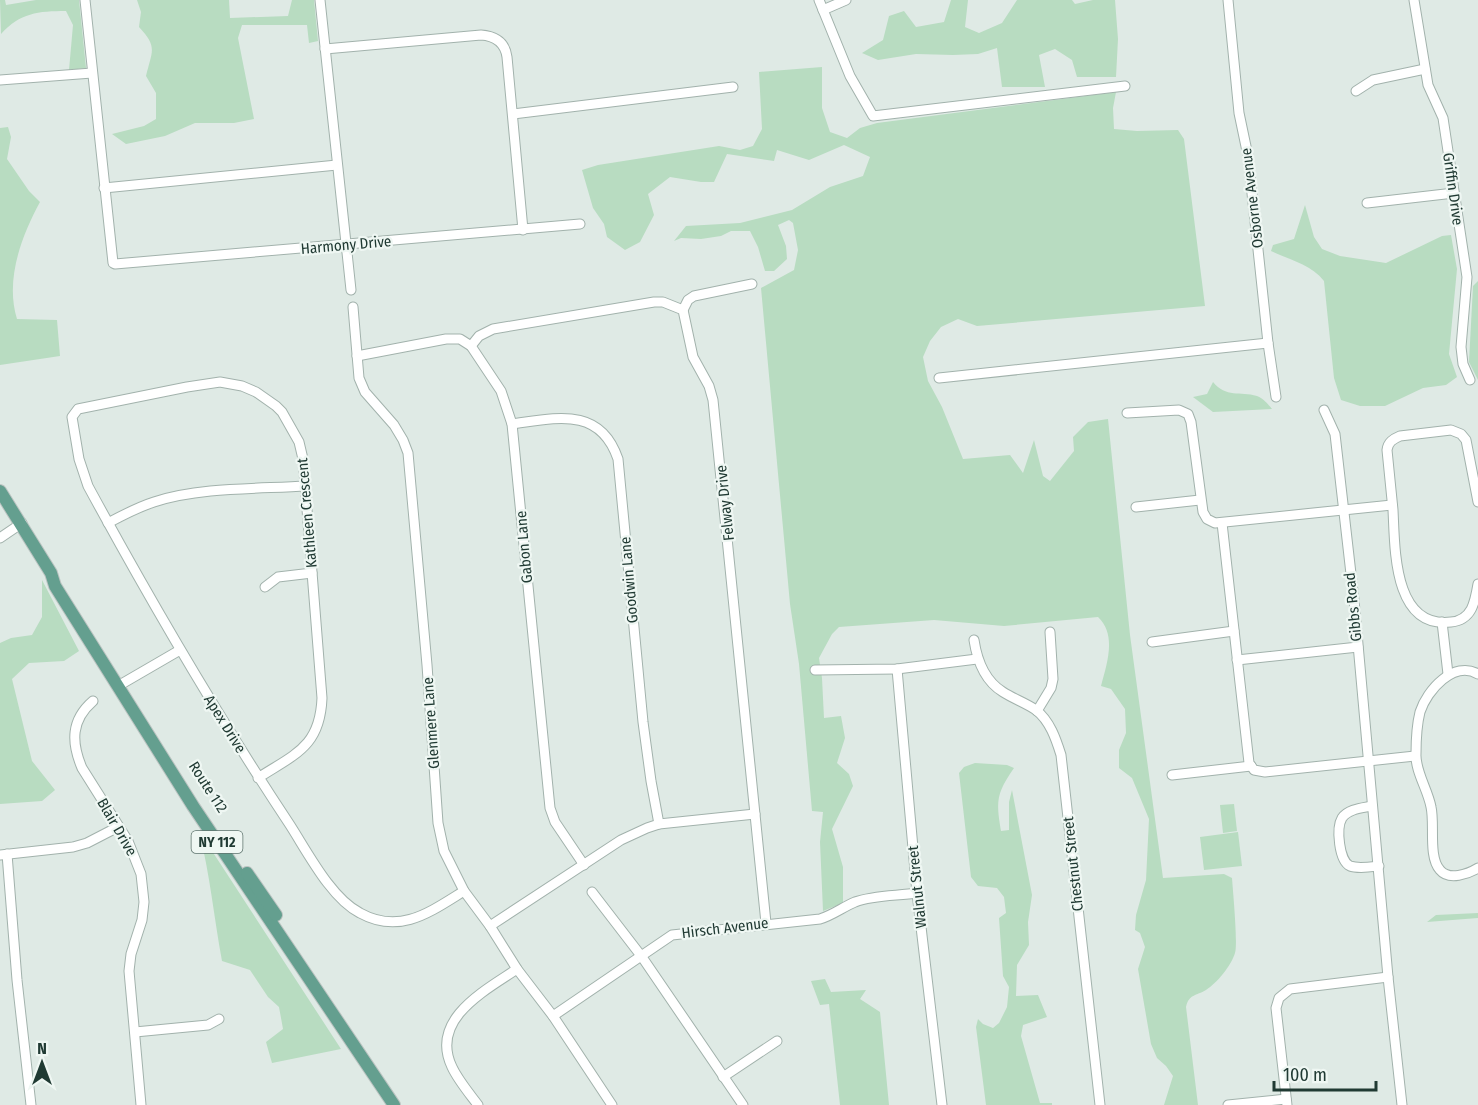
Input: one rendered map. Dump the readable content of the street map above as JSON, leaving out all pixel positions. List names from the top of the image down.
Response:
{
  "streets": {
    "main road": ["Route 112", "NY 112"],
    "street": [
      "Griffin Drive",
      "Osborne Avenue",
      "Harmony Drive",
      "Felway Drive",
      "Kathleen Crescent",
      "Gabon Lane",
      "Goodwin Lane",
      "Gibbs Road",
      "Glenmere Lane",
      "Apex Drive",
      "Blair Drive",
      "Chestnut Street",
      "Walnut Street",
      "Hirsch Avenue"
    ]
  },
  "crossings": [
    ["Felway Drive", "Hirsch Avenue"],
    ["Kathleen Crescent", "Apex Drive"],
    ["Gabon Lane", "Goodwin Lane"],
    ["Glenmere Lane", "Apex Drive"],
    ["Glenmere Lane", "Hirsch Avenue"],
    ["Walnut Street", "Hirsch Avenue"]
  ],
  "scale_bar": "100 m",
  "north": "top"
}
